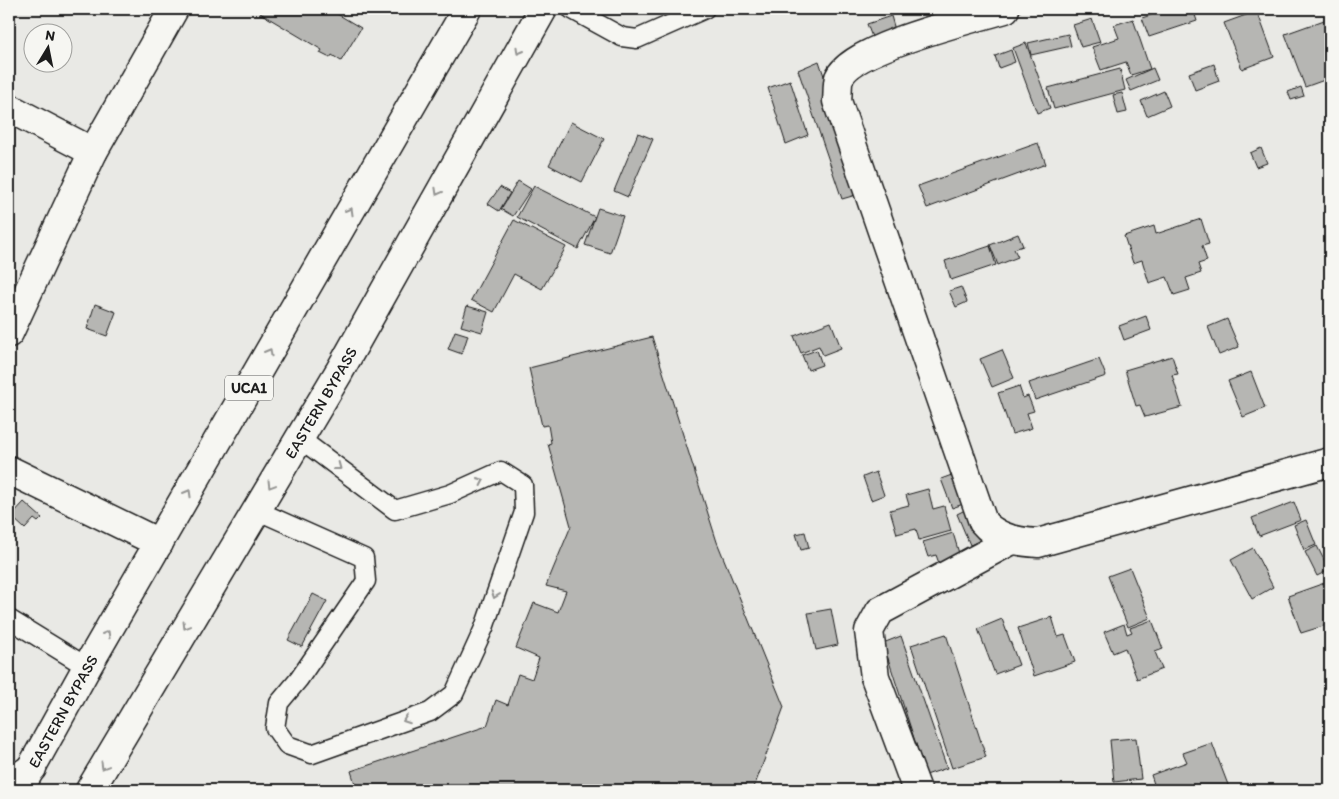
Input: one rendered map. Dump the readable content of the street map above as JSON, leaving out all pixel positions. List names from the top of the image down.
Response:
{
  "streets": {
    "main road": ["UCA1", "EASTERN BYPASS"]
  },
  "north": "top"
}
